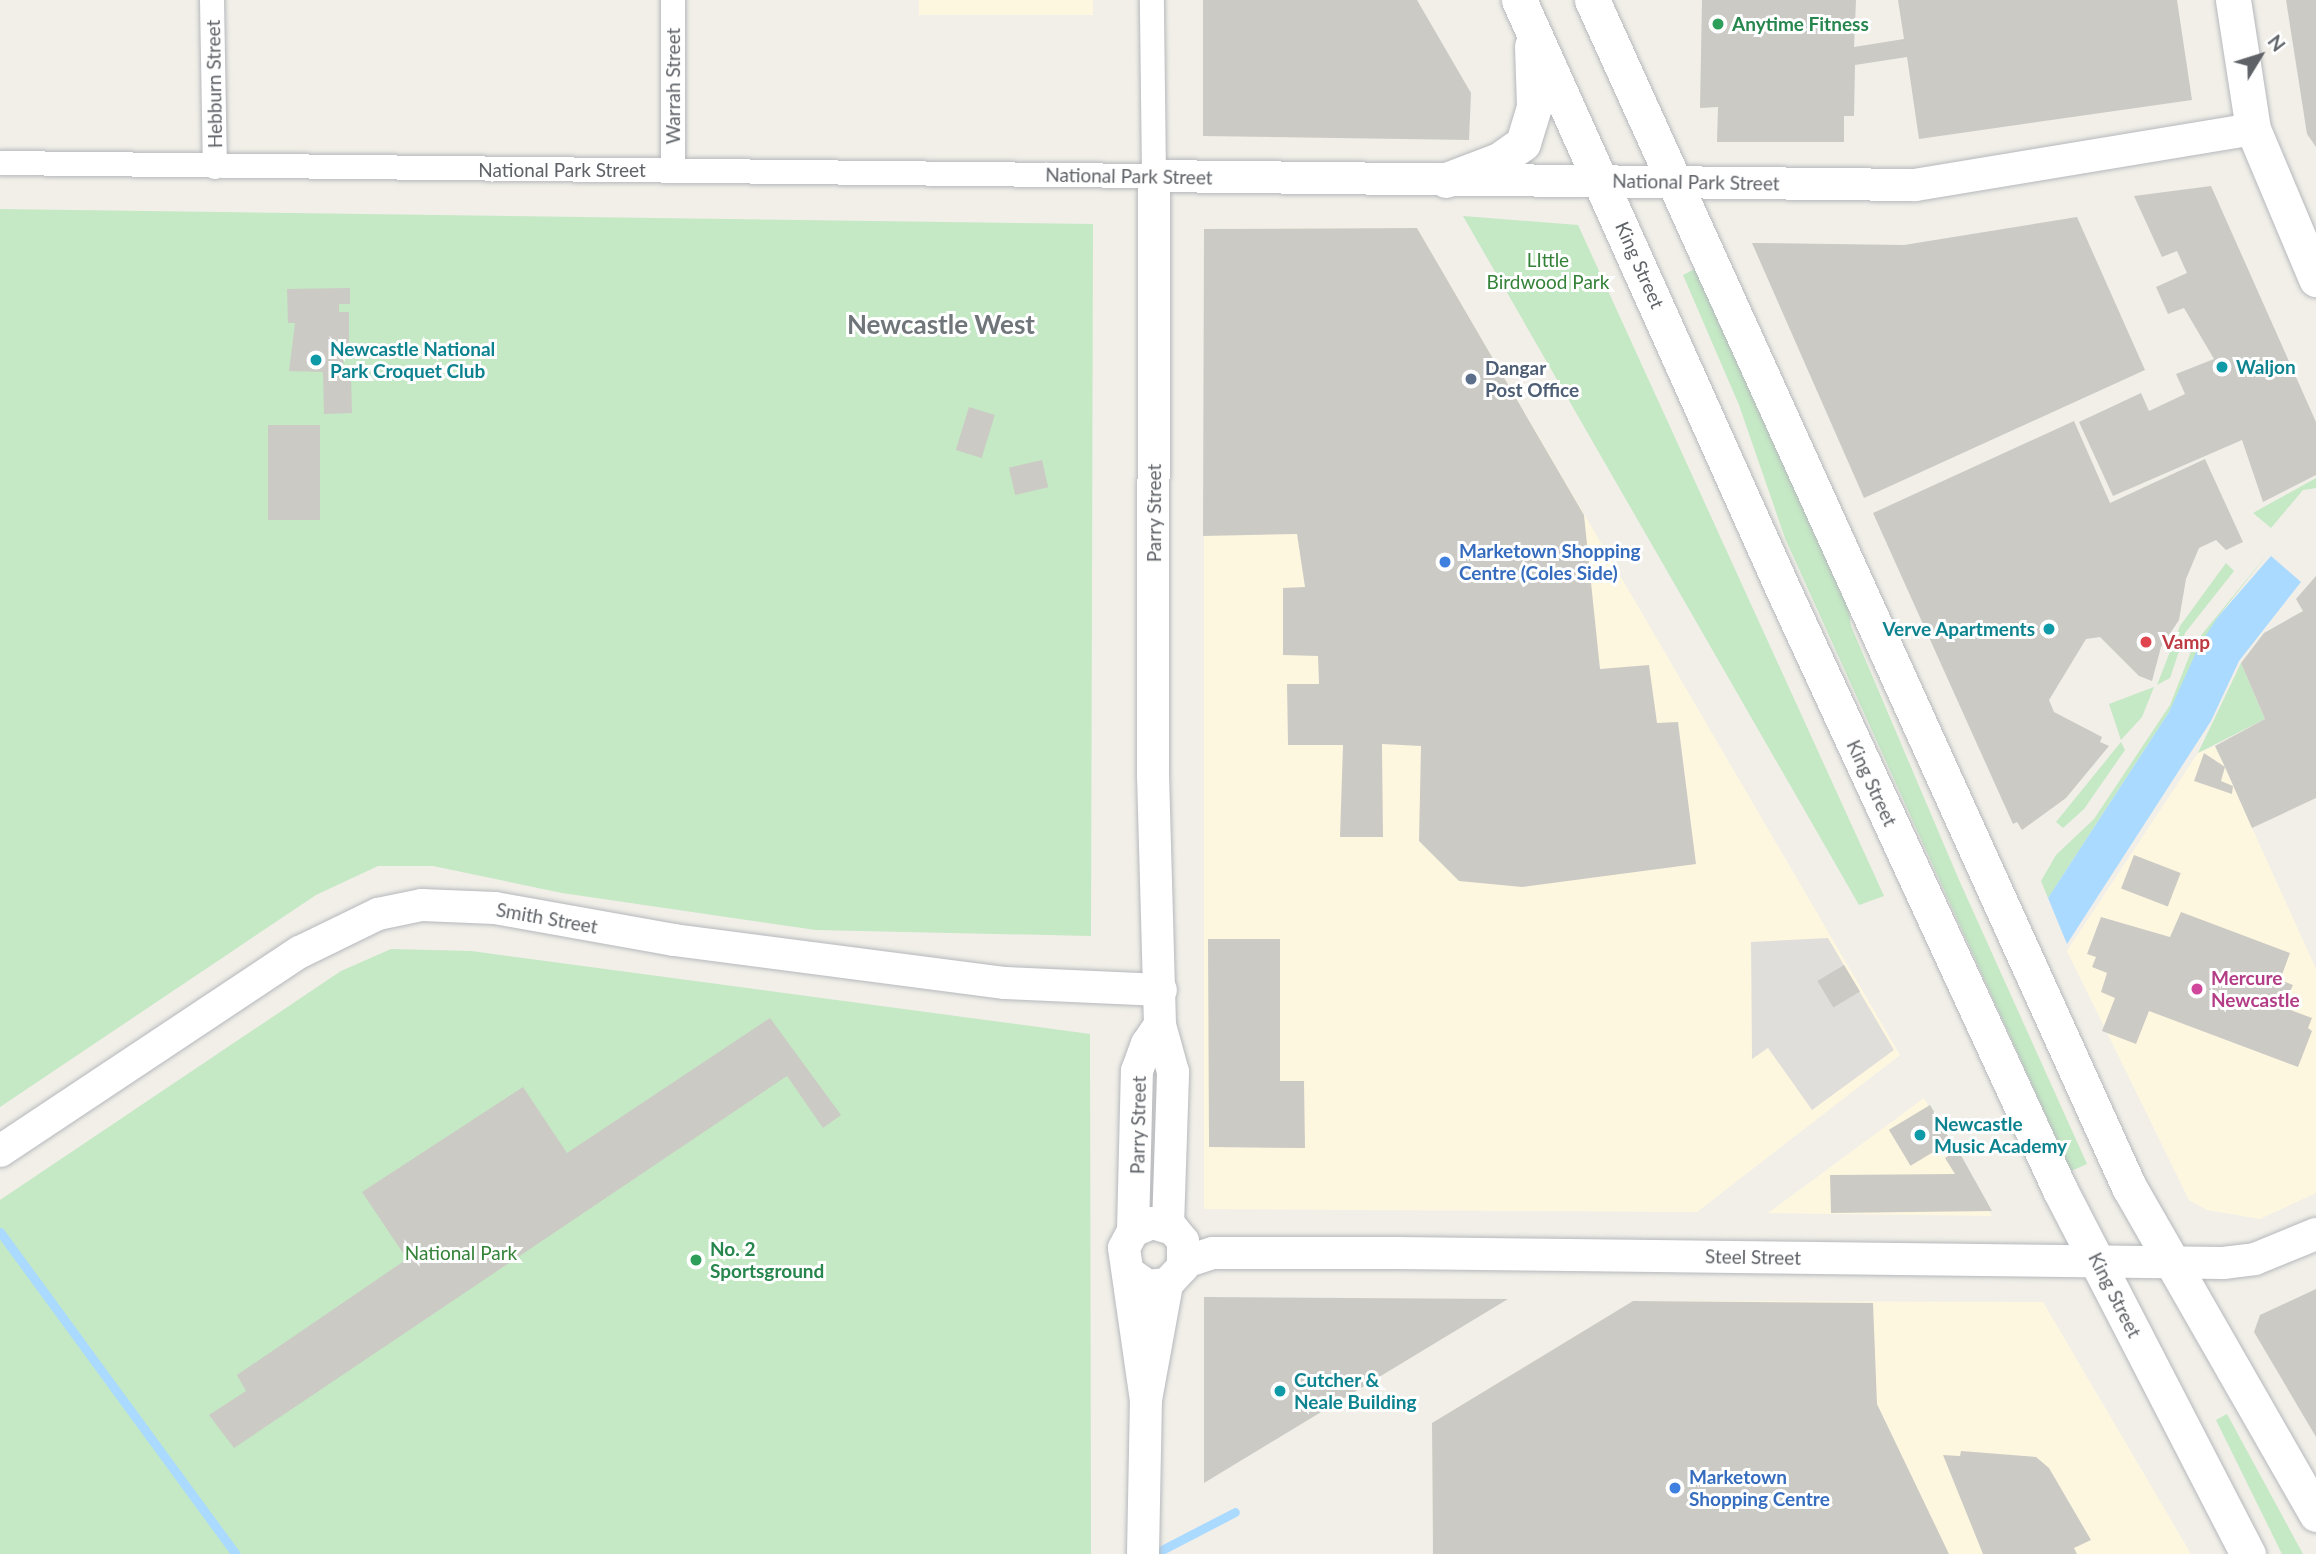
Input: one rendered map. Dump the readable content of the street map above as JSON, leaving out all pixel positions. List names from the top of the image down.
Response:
{
  "streets": {
    "main road": ["King Street"],
    "street": [
      "Hebburn Street",
      "Warrah Street",
      "National Park Street",
      "Parry Street",
      "Smith Street",
      "Steel Street"
    ]
  },
  "crossings": [
    ["Hebburn Street", "National Park Street"],
    ["Warrah Street", "National Park Street"],
    ["National Park Street", "King Street"],
    ["National Park Street", "Parry Street"],
    ["King Street", "Steel Street"],
    ["Parry Street", "Smith Street"],
    ["Parry Street", "Steel Street"]
  ],
  "districts": ["Newcastle West"],
  "parks": ["LIttle Birdwood Park", "National Park"],
  "places": [
    "Anytime Fitness",
    "Newcastle National Park Croquet Club",
    "Waljon",
    "Dangar Post Office",
    "Marketown Shopping Centre (Coles Side)",
    "Verve Apartments",
    "Vamp",
    "Mercure Newcastle",
    "Newcastle Music Academy",
    "No. 2 Sportsground",
    "Cutcher & Neale Building",
    "Marketown Shopping Centre"
  ],
  "north": "top right"
}
